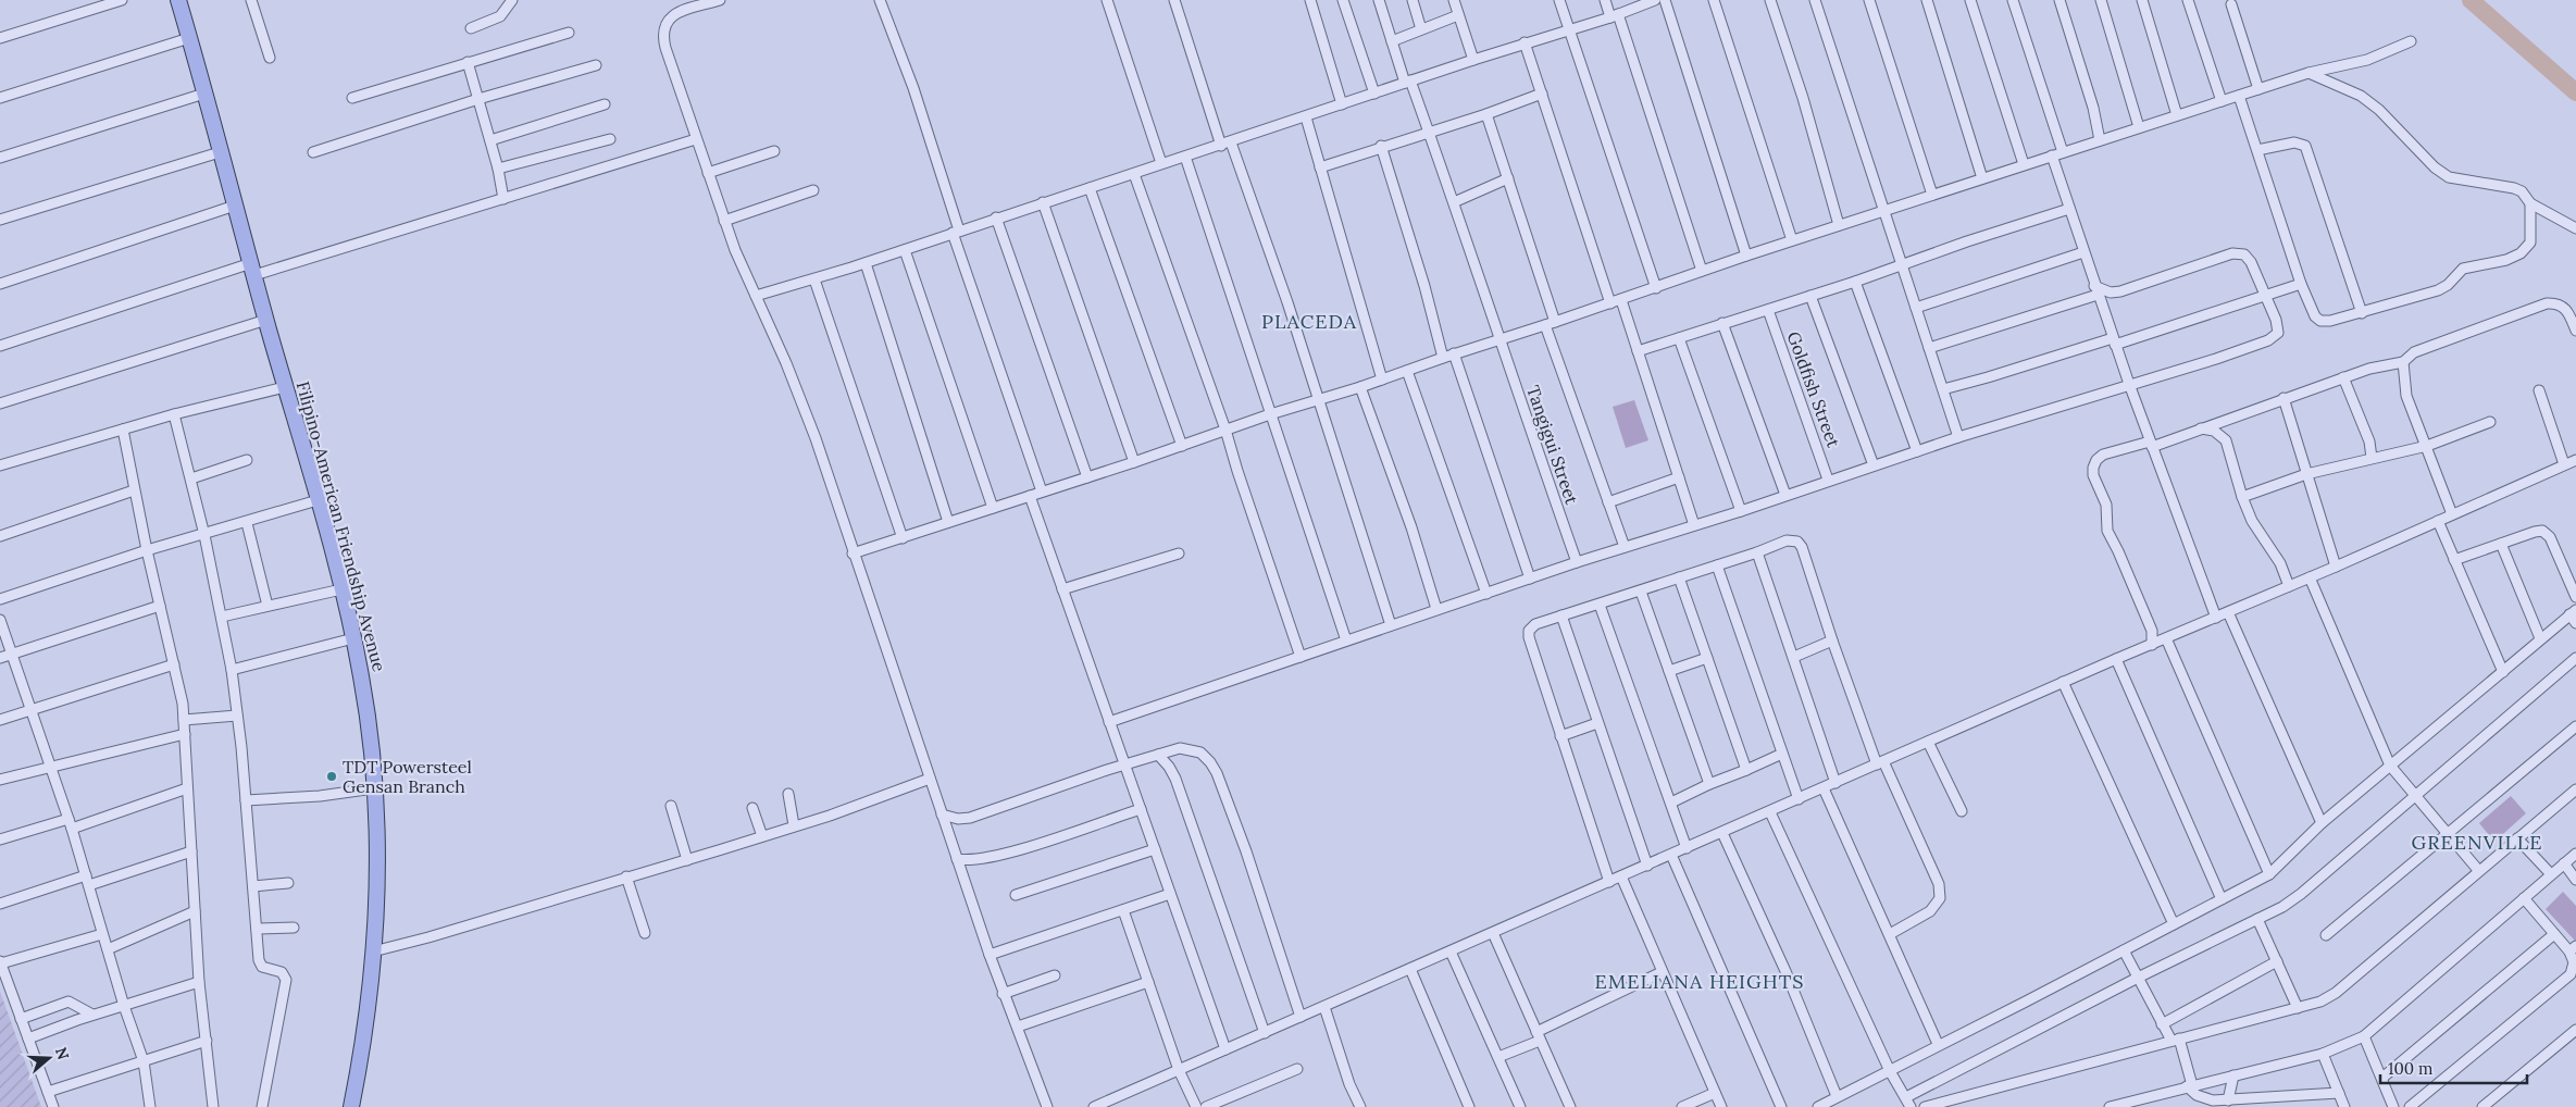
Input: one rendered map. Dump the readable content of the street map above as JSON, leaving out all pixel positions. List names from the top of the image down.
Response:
{
  "streets": {
    "main road": ["Filipino-American Friendship Avenue"],
    "street": ["Goldfish Street", "Tangigui Street"]
  },
  "districts": ["PLACEDA", "GREENVILLE", "EMELIANA HEIGHTS"],
  "places": ["TDT Powersteel Gensan Branch"],
  "scale_bar": "100 m",
  "north": "right"
}
